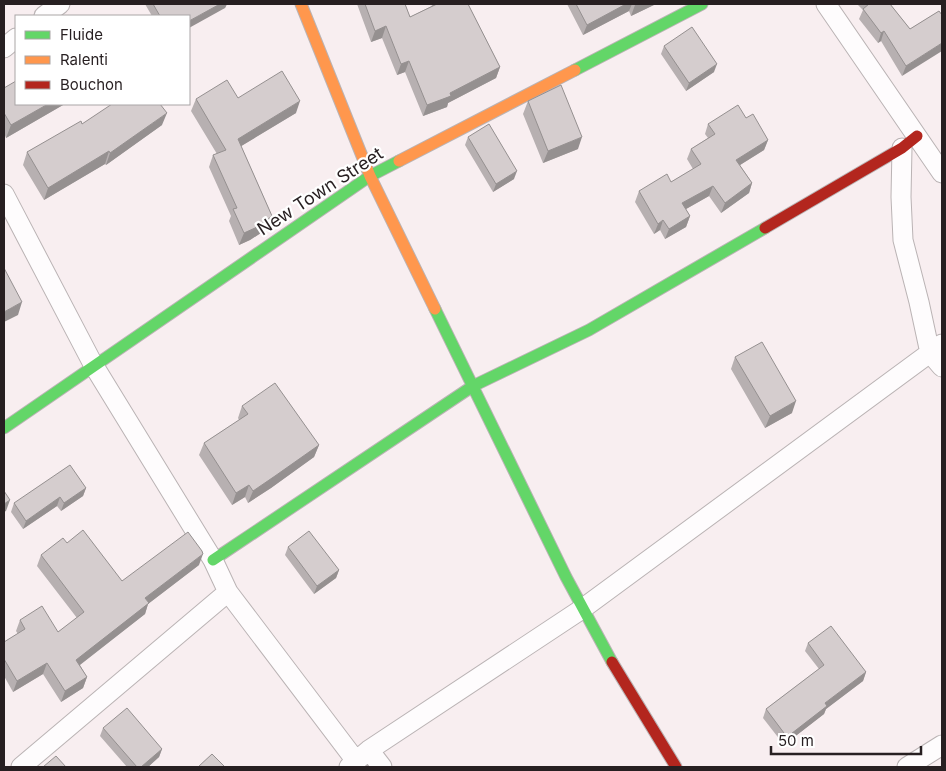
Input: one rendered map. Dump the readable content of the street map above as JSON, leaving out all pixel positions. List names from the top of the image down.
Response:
{
  "streets": {
    "street": ["New Town Street"]
  },
  "legend": ["Fluide", "Ralenti", "Bouchon"],
  "scale_bar": "50 m"
}
